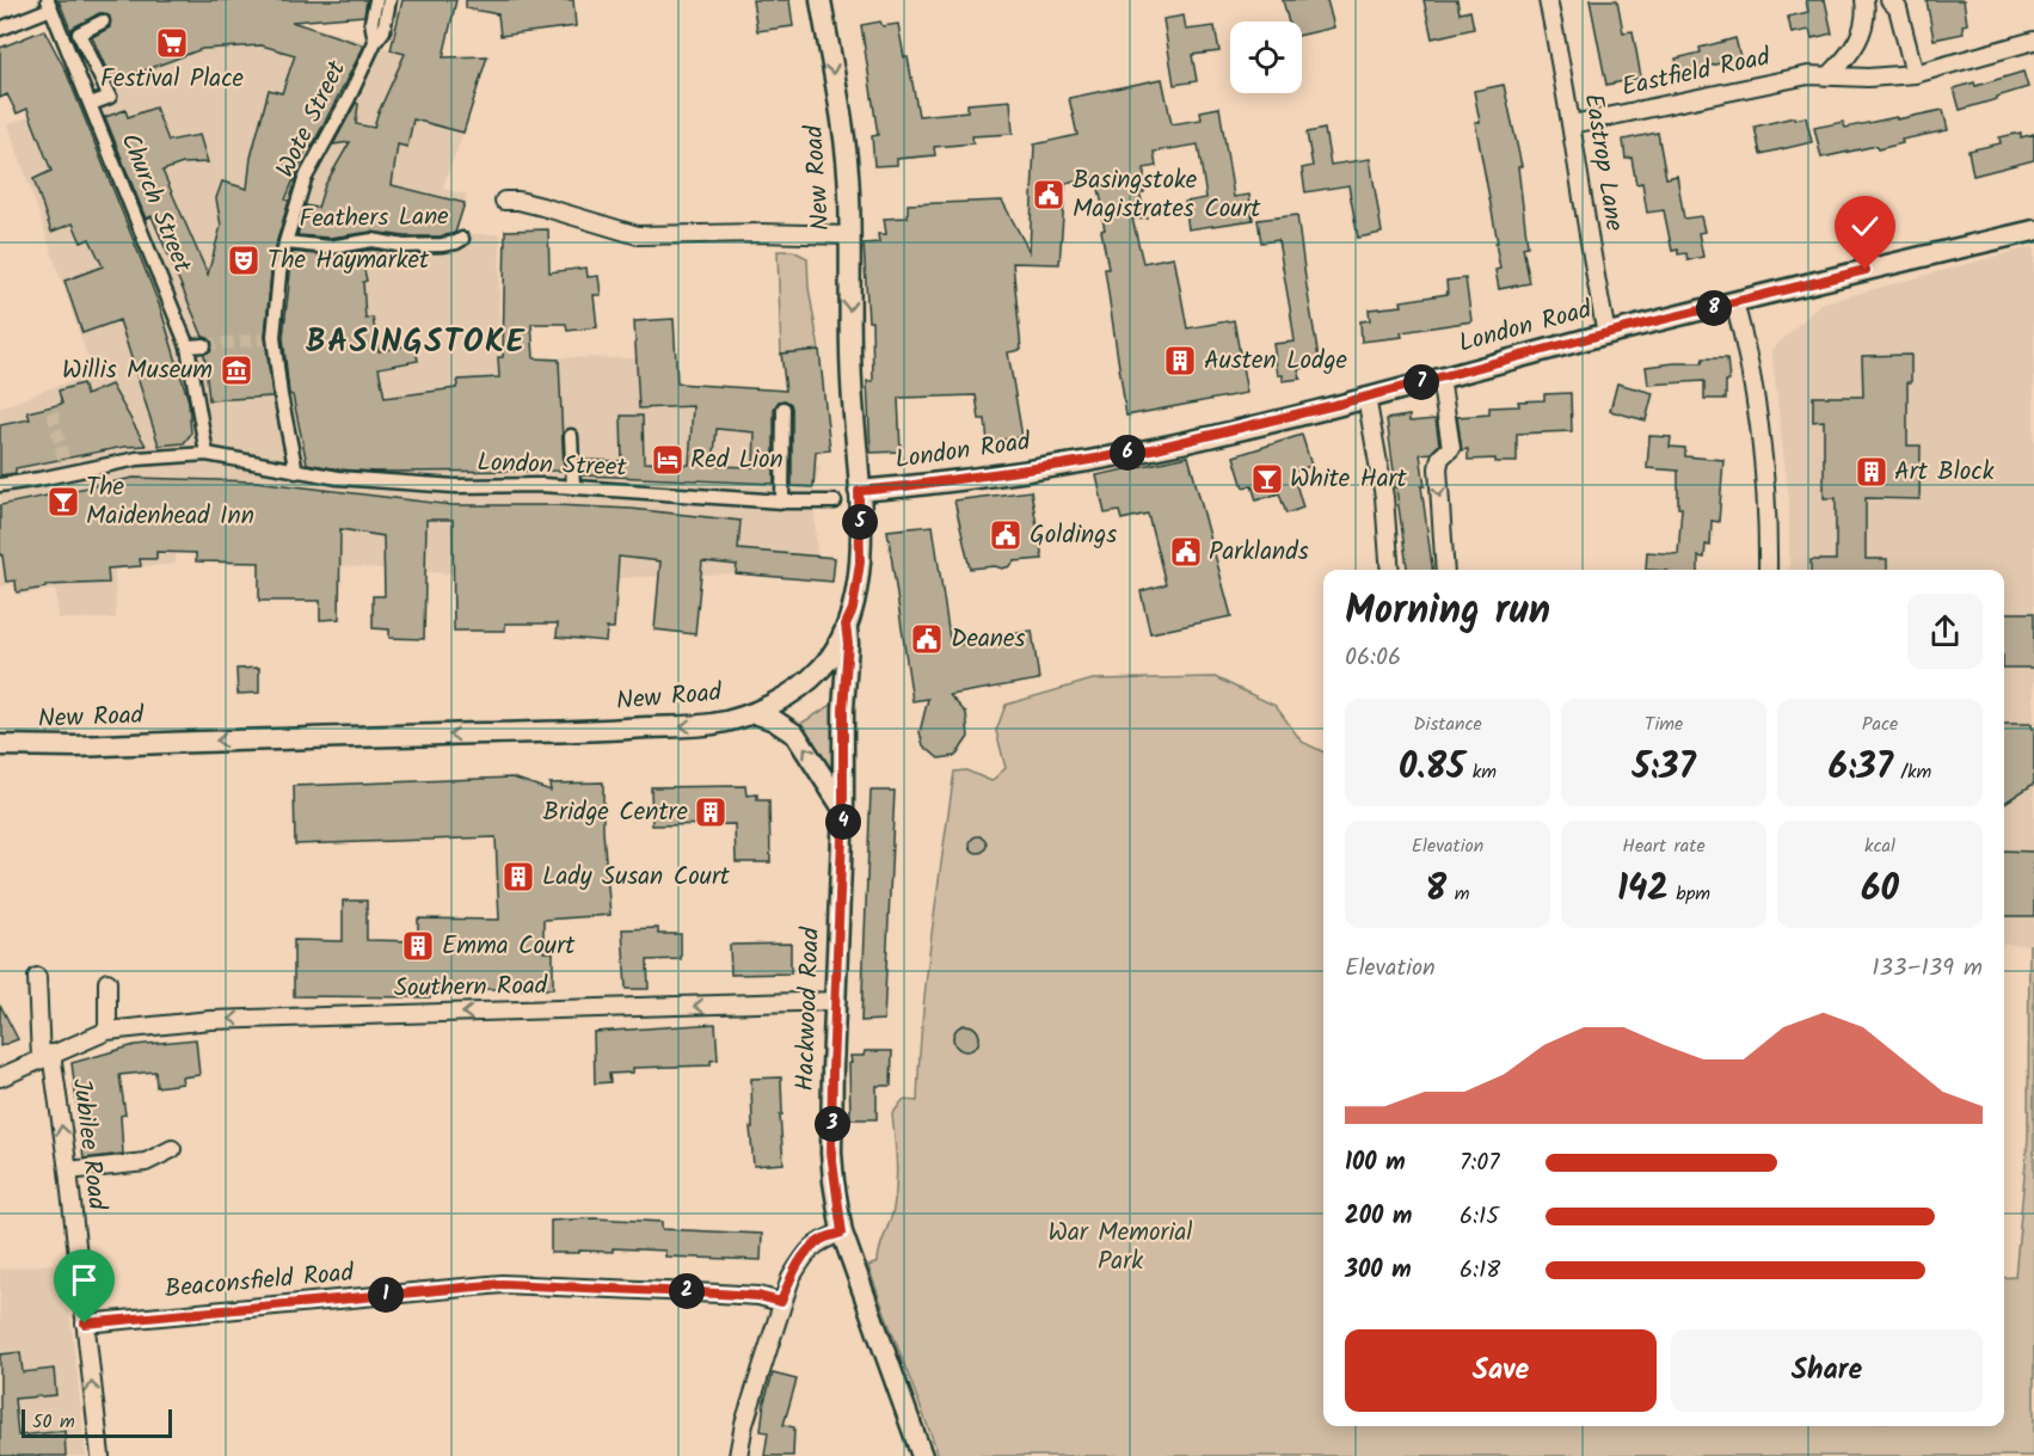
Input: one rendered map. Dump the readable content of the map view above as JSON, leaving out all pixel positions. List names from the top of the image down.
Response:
{
  "streets": {
    "street": [
      "Eastfield Road",
      "Wote Street",
      "Eastrop Lane",
      "New Road",
      "Church Street",
      "Feathers Lane",
      "London Road",
      "London Street",
      "Southern Road",
      "Hackwood Road",
      "Jubilee Road",
      "Beaconsfield Road"
    ]
  },
  "crossings": [
    ["Eastfield Road", "Eastrop Lane"],
    ["Wote Street", "Feathers Lane"],
    ["Wote Street", "London Street"],
    ["Eastrop Lane", "London Road"],
    ["New Road", "London Road"],
    ["New Road", "Hackwood Road"],
    ["Church Street", "London Street"],
    ["Southern Road", "Hackwood Road"],
    ["Southern Road", "Jubilee Road"],
    ["Jubilee Road", "Beaconsfield Road"]
  ],
  "one_way": ["Southern Road", "Jubilee Road"],
  "districts": ["BASINGSTOKE"],
  "parks": ["War Memorial Park"],
  "places": {
    "supermarket": ["Festival Place"],
    "public building": [
      "Basingstoke Magistrates Court",
      "Goldings",
      "Parklands",
      "Deanes"
    ],
    "theatre": ["The Haymarket"],
    "building": [
      "Austen Lodge",
      "Art Block",
      "Bridge Centre",
      "Lady Susan Court",
      "Emma Court"
    ],
    "museum": ["Willis Museum"],
    "hotel": ["Red Lion"],
    "bar": ["White Hart", "The Maidenhead Inn"]
  },
  "scale_bar": "50 m",
  "page": {
    "pins": [
      "8",
      "7",
      "6",
      "5",
      "4",
      "3",
      "2",
      "1"
    ],
    "heading": ["Morning run", "06:06"],
    "stats": [
      ["Distance", "0.85 km"],
      ["Time", "5:37"],
      ["Pace", "6:37 /km"],
      ["Elevation", "8 m"],
      ["Heart rate", "142 bpm"],
      ["kcal", "60"]
    ],
    "chart": ["Elevation", "133–139 m"],
    "list": [
      {
        "name": "100 m",
        "note": "7:07"
      },
      {
        "name": "200 m",
        "note": "6:15"
      },
      {
        "name": "300 m",
        "note": "6:18"
      }
    ],
    "buttons": ["Save", "Share"],
    "scale": "50 m"
  }
}
